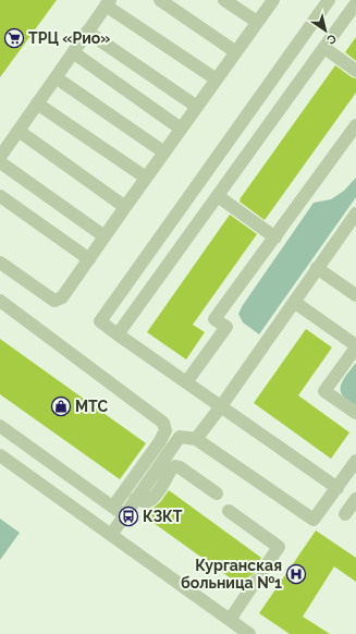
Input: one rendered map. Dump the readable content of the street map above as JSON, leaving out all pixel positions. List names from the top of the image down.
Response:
{
  "places": {
    "supermarket": ["ТРЦ «Рио»"],
    "shop": ["МТС"],
    "bus stop": ["КЗКТ"],
    "hospital": ["Курганская больница №1"]
  },
  "north": "bottom right"
}
